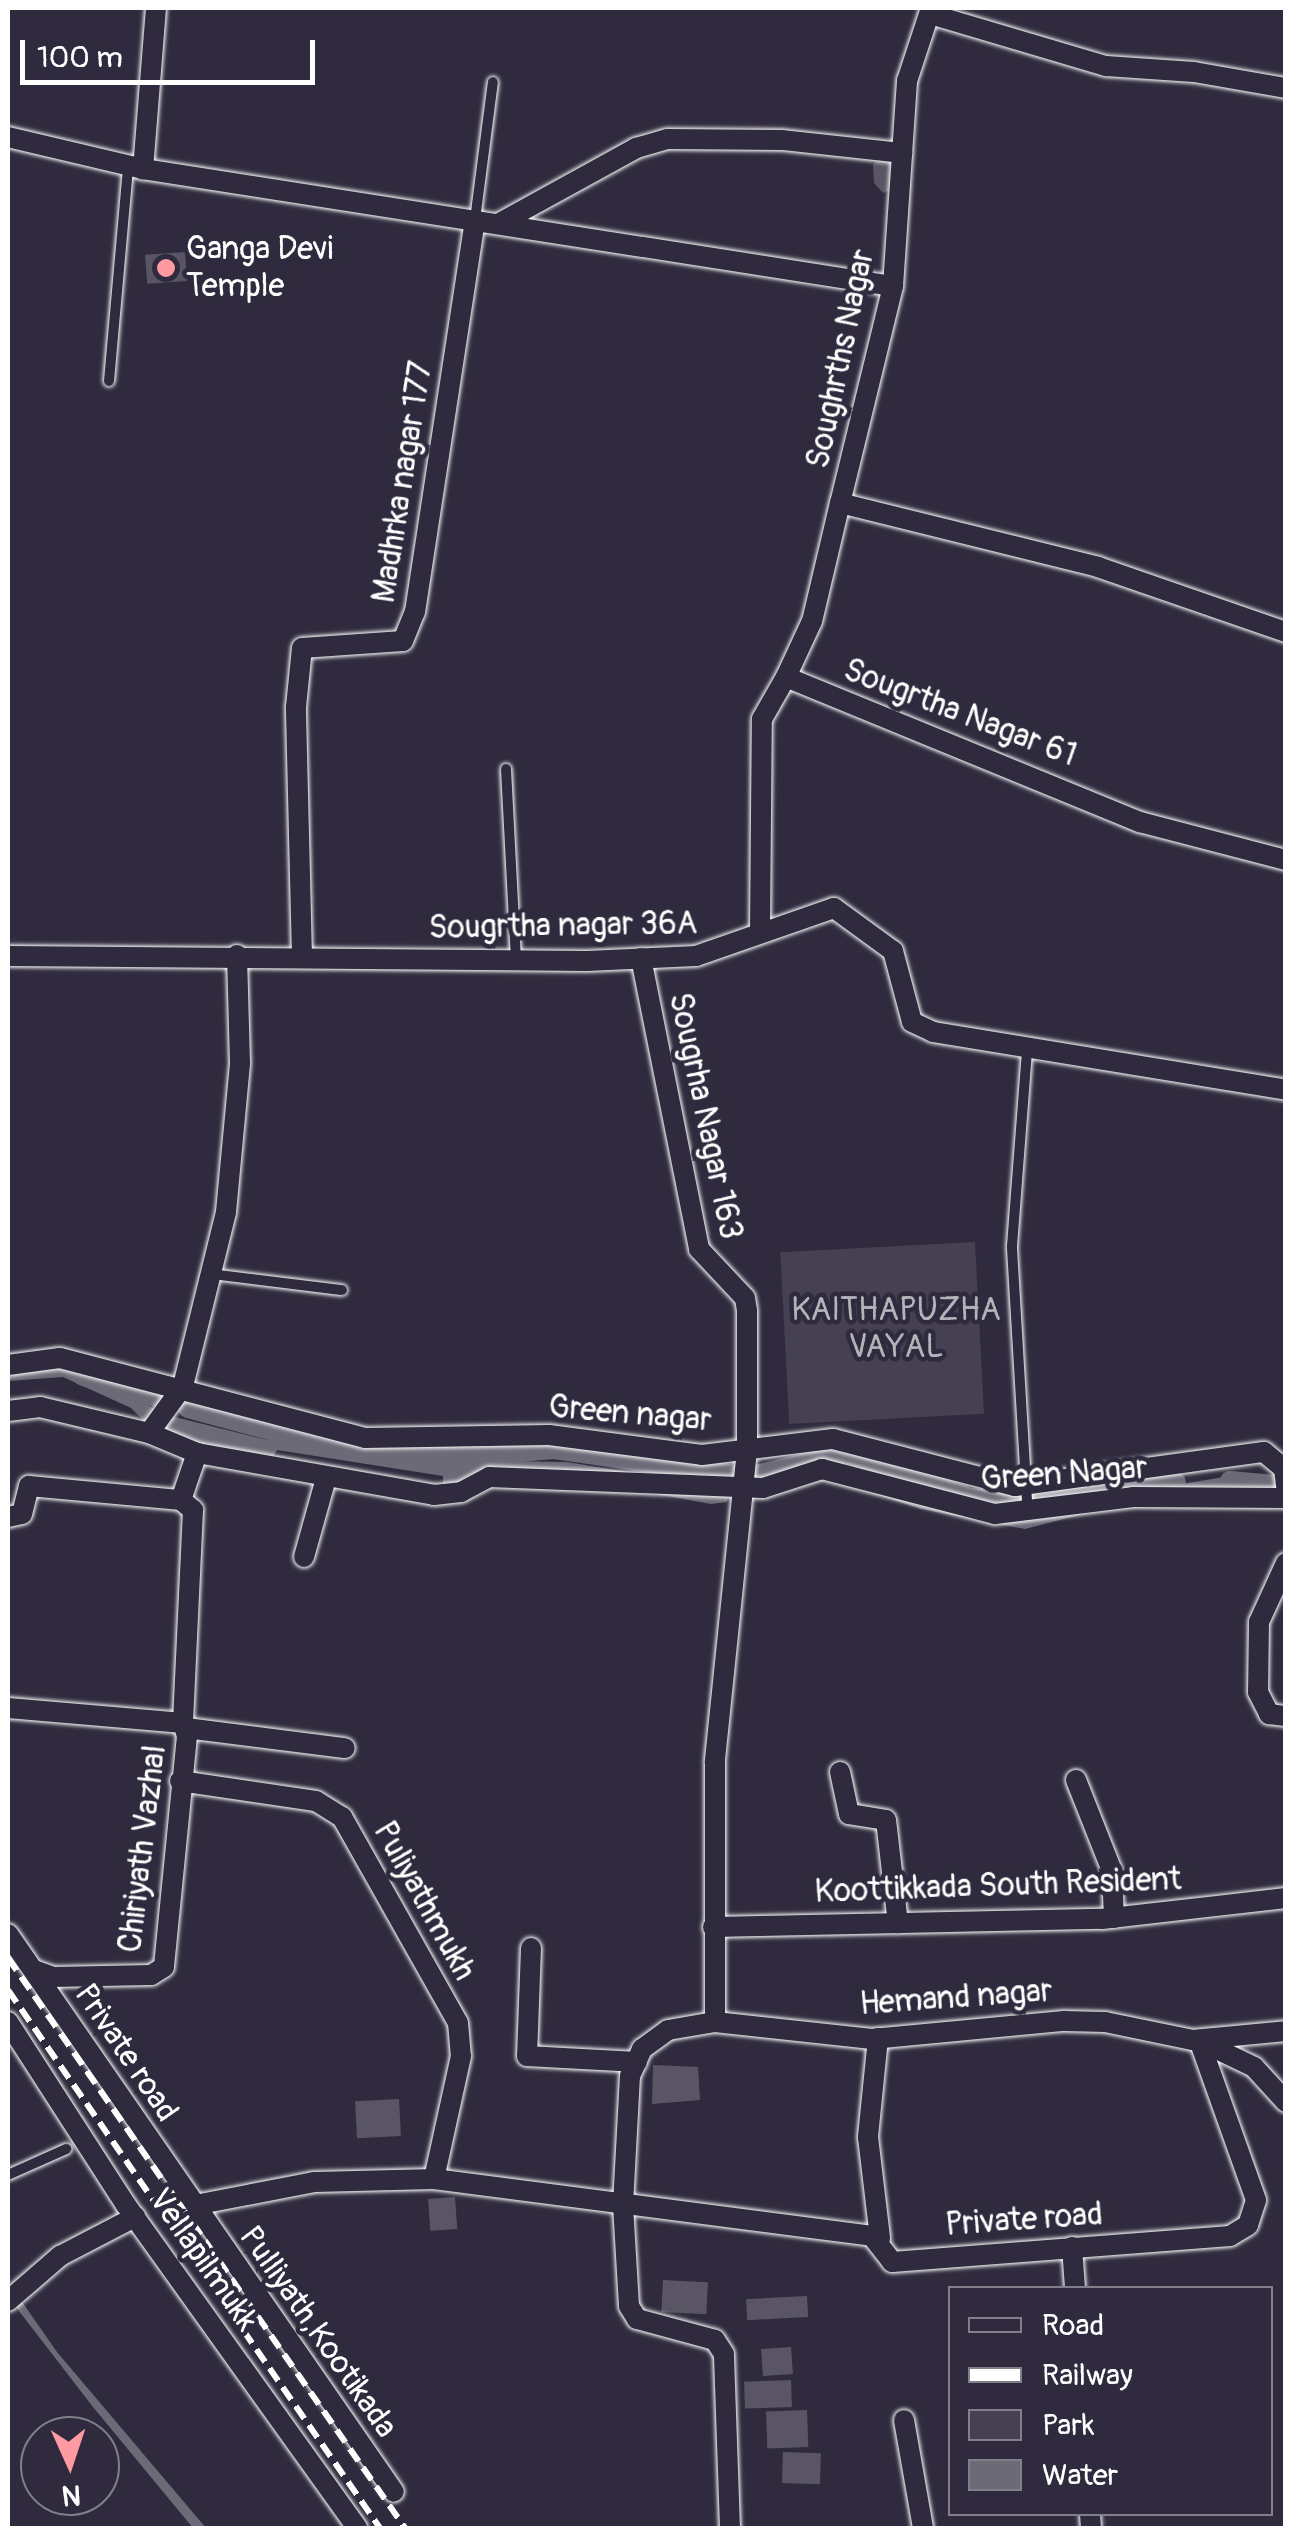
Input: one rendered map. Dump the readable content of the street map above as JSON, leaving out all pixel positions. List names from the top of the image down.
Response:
{
  "streets": {
    "street": [
      "Soughrths Nagar",
      "Madhrka nagar 177",
      "Sougrtha Nagar 61",
      "Sougrtha nagar 36A",
      "Sougrha Nagar 163",
      "Green nagar",
      "Green Nagar",
      "Chiriyath Vazhal",
      "Koottikkada South Resident",
      "Puliyathmukh",
      "Hemand nagar",
      "Private road",
      "Vellapilmukk",
      "Pulliyath,Kootikada"
    ]
  },
  "crossings": [
    ["Madhrka nagar 177", "Sougrtha nagar 36A"],
    ["Sougrtha nagar 36A", "Sougrha Nagar 163"],
    ["Sougrha Nagar 163", "Green nagar"],
    ["Sougrha Nagar 163", "Green Nagar"],
    ["Sougrha Nagar 163", "Koottikkada South Resident"],
    ["Sougrha Nagar 163", "Hemand nagar"],
    ["Chiriyath Vazhal", "Puliyathmukh"],
    ["Chiriyath Vazhal", "Private road"],
    ["Puliyathmukh", "Private road"],
    ["Hemand nagar", "Private road"],
    ["Private road", "Pulliyath,Kootikada"]
  ],
  "parks": ["KAITHAPUZHA VAYAL"],
  "places": ["Ganga Devi Temple"],
  "legend": [
    "Road",
    "Railway",
    "Park",
    "Water"
  ],
  "scale_bar": "100 m",
  "north": "bottom"
}
